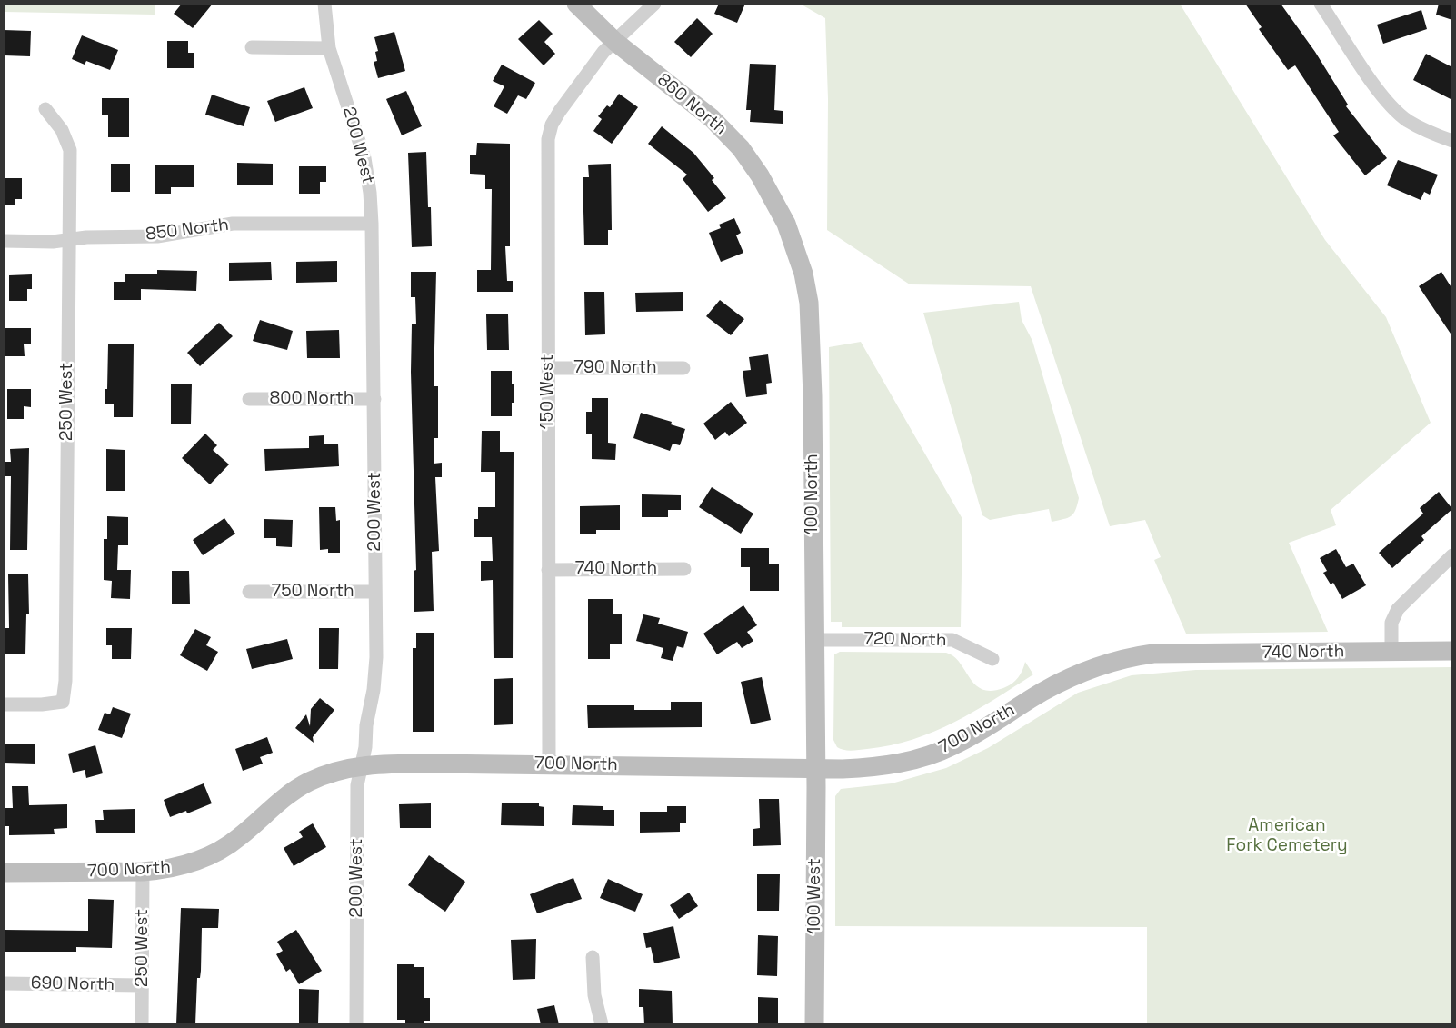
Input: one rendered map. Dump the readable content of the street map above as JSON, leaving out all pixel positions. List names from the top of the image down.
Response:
{
  "streets": {
    "street": [
      "860 North",
      "200 West",
      "850 North",
      "790 North",
      "150 West",
      "800 North",
      "250 West",
      "100 North",
      "740 North",
      "750 North",
      "720 North",
      "700 North",
      "100 West",
      "690 North"
    ]
  },
  "crossings": [
    ["860 North", "150 West"],
    ["860 North", "100 North"],
    ["200 West", "850 North"],
    ["200 West", "800 North"],
    ["200 West", "750 North"],
    ["200 West", "700 North"],
    ["850 North", "250 West"],
    ["790 North", "150 West"],
    ["150 West", "740 North"],
    ["150 West", "700 North"],
    ["250 West", "700 North"],
    ["250 West", "690 North"],
    ["100 North", "720 North"],
    ["100 North", "700 North"],
    ["100 North", "100 West"],
    ["740 North", "700 North"],
    ["700 North", "100 West"]
  ],
  "parks": ["American Fork Cemetery"]
}
